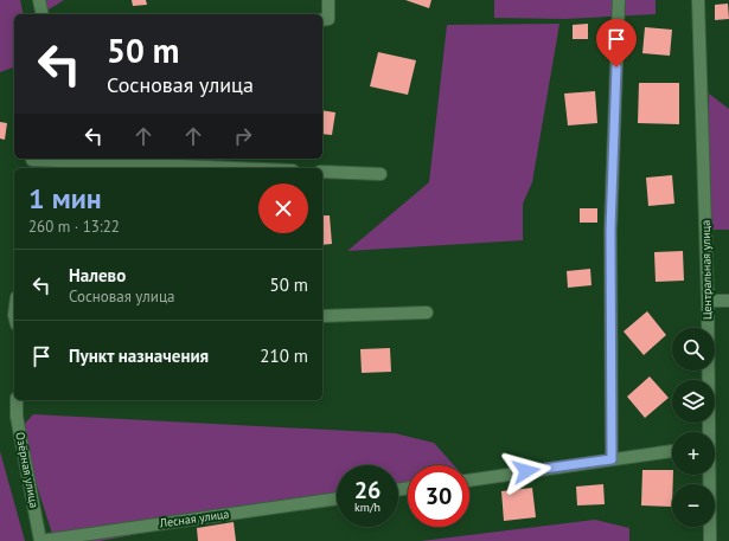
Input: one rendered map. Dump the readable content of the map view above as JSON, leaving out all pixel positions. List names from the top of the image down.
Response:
{
  "streets": {
    "street": ["Центральная улица", "Озёрная улица", "Лесная улица"]
  },
  "crossings": [
    ["Озёрная улица", "Лесная улица"]
  ],
  "page": {
    "turn": ["50 m", "Сосновая улица"],
    "heading": ["1 мин", "260 m · 13:22"],
    "list": [
      {
        "name": "Налево",
        "note": "Сосновая улица",
        "value": "50 m"
      },
      {
        "name": "Пункт назначения",
        "value": "210 m"
      }
    ],
    "map_buttons": ["+", "−"],
    "speed": "26 km/h",
    "limit": "30"
  }
}
